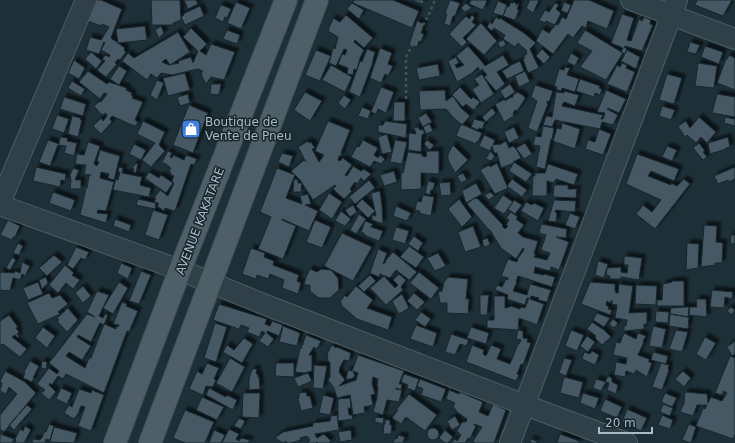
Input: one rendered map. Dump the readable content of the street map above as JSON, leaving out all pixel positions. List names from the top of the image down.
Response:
{
  "streets": {
    "main road": ["AVENUE KAKATARE"]
  },
  "places": {
    "shop": ["Boutique de Vente de Pneu"]
  },
  "scale_bar": "20 m"
}
